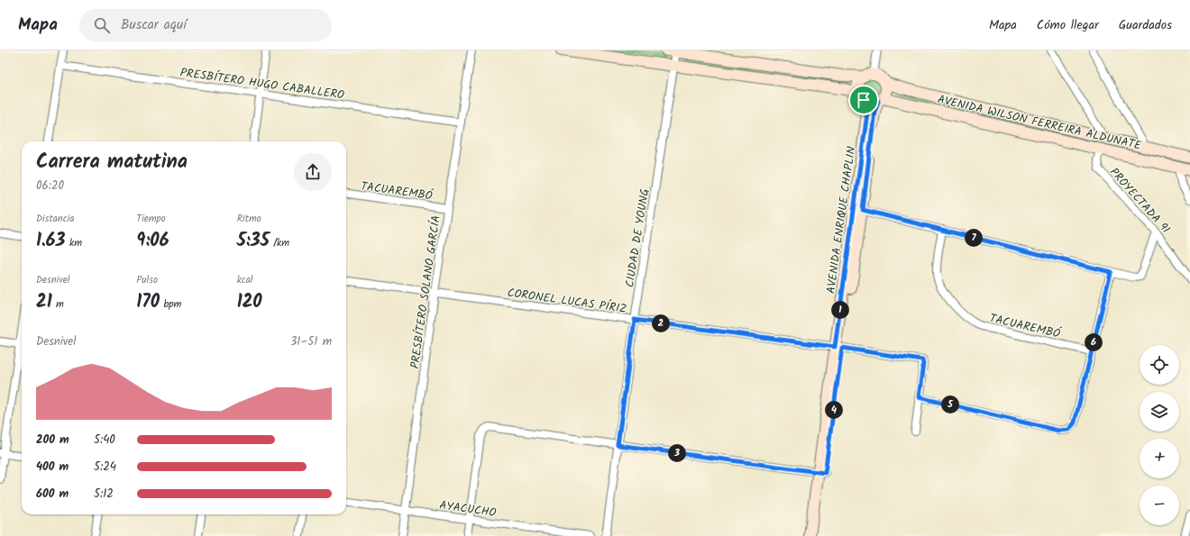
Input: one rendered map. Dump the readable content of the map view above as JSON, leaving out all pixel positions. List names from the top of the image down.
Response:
{
  "streets": {
    "street": [
      "PRESBÍTERO HUGO CABALLERO",
      "AVENIDA WILSON FERREIRA ALDUNATE",
      "TACUAREMBÓ",
      "PROYECTADA 91",
      "AVENIDA ENRIQUE CHAPLIN",
      "CIUDAD DE YOUNG",
      "PRESBÍTERO SOLANO GARCÍA",
      "CORONEL LUCAS PÍRIZ",
      "AYACUCHO"
    ]
  },
  "crossings": [
    ["PRESBÍTERO HUGO CABALLERO", "PRESBÍTERO SOLANO GARCÍA"],
    ["AVENIDA WILSON FERREIRA ALDUNATE", "PROYECTADA 91"],
    ["AVENIDA WILSON FERREIRA ALDUNATE", "AVENIDA ENRIQUE CHAPLIN"],
    ["TACUAREMBÓ", "PRESBÍTERO SOLANO GARCÍA"],
    ["AVENIDA ENRIQUE CHAPLIN", "CORONEL LUCAS PÍRIZ"],
    ["CIUDAD DE YOUNG", "CORONEL LUCAS PÍRIZ"],
    ["PRESBÍTERO SOLANO GARCÍA", "CORONEL LUCAS PÍRIZ"],
    ["PRESBÍTERO SOLANO GARCÍA", "AYACUCHO"]
  ],
  "page": {
    "header": "Mapa",
    "search": "Buscar aquí",
    "nav": ["Mapa", "Cómo llegar", "Guardados"],
    "heading": ["Carrera matutina", "06:20"],
    "stats": [
      ["Distancia", "1.63 km"],
      ["Tiempo", "9:06"],
      ["Ritmo", "5:35 /km"],
      ["Desnivel", "21 m"],
      ["Pulso", "170 bpm"],
      ["kcal", "120"]
    ],
    "pins": [
      "7",
      "1",
      "2",
      "6",
      "5",
      "4",
      "3"
    ],
    "chart": ["Desnivel", "31–51 m"],
    "map_buttons": ["+", "−"],
    "list": [
      {
        "name": "200 m",
        "note": "5:40"
      },
      {
        "name": "400 m",
        "note": "5:24"
      },
      {
        "name": "600 m",
        "note": "5:12"
      }
    ]
  }
}
